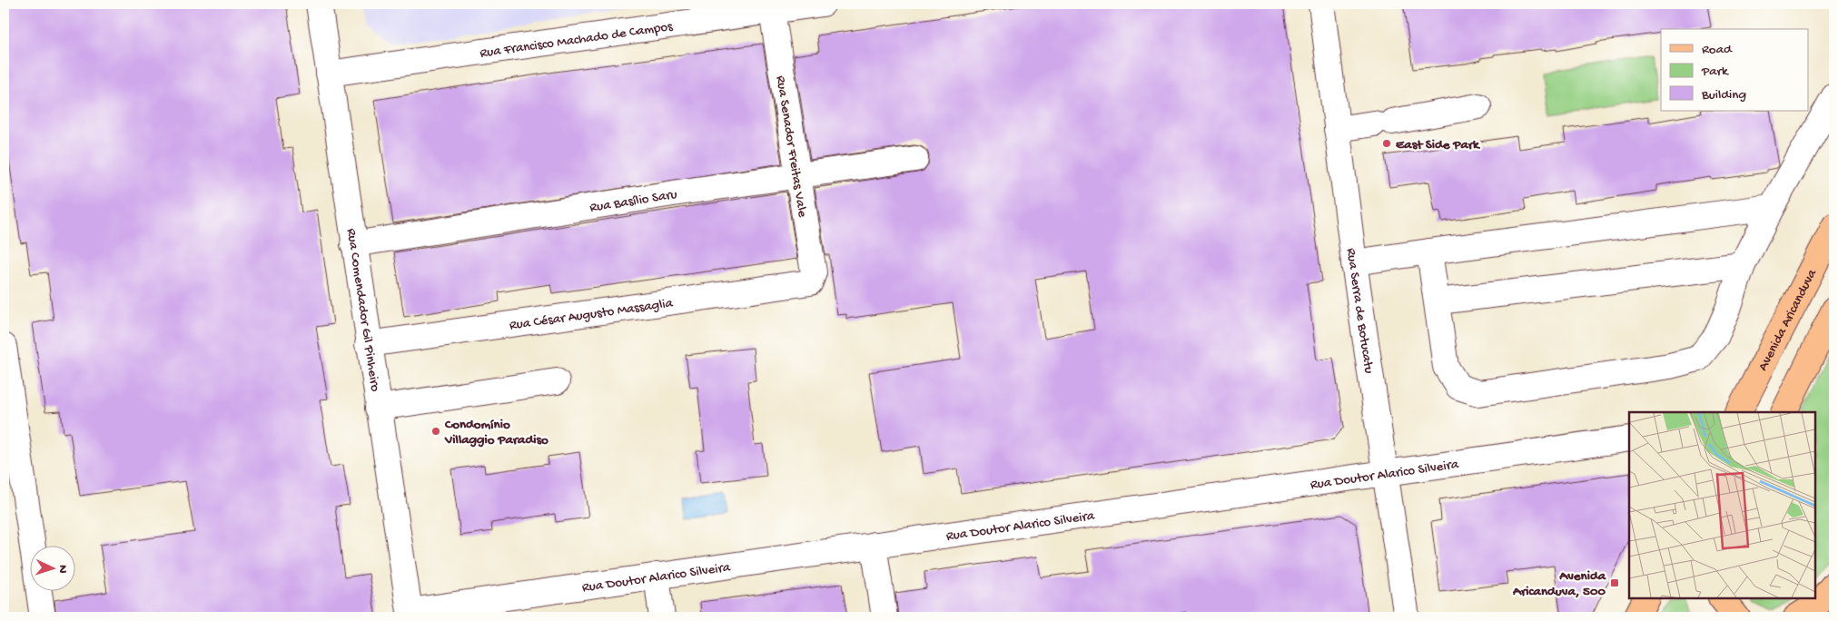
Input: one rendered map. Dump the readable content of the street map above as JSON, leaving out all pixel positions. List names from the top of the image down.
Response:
{
  "streets": {
    "main road": ["Avenida Aricanduva"],
    "street": [
      "Rua Francisco Machado de Campos",
      "Rua Senador Freitas Vale",
      "Rua Basílio Saru",
      "Rua Comendador Gil Pinheiro",
      "Rua Serra de Botucatu",
      "Rua César Augusto Massaglia",
      "Rua Doutor Alarico Silveira"
    ]
  },
  "crossings": [
    ["Rua Francisco Machado de Campos", "Rua Senador Freitas Vale"],
    ["Rua Francisco Machado de Campos", "Rua Comendador Gil Pinheiro"],
    ["Rua Senador Freitas Vale", "Rua Basílio Saru"],
    ["Rua Senador Freitas Vale", "Rua César Augusto Massaglia"],
    ["Rua Basílio Saru", "Rua Comendador Gil Pinheiro"],
    ["Rua Comendador Gil Pinheiro", "Rua César Augusto Massaglia"],
    ["Rua Comendador Gil Pinheiro", "Rua Doutor Alarico Silveira"],
    ["Rua Serra de Botucatu", "Rua Doutor Alarico Silveira"]
  ],
  "places": {
    "other": ["East Side Park", "Condomínio Villaggio Paradiso"],
    "transit": ["Avenida Aricanduva, 500"]
  },
  "legend": ["Road", "Park", "Building"],
  "north": "right"
}
